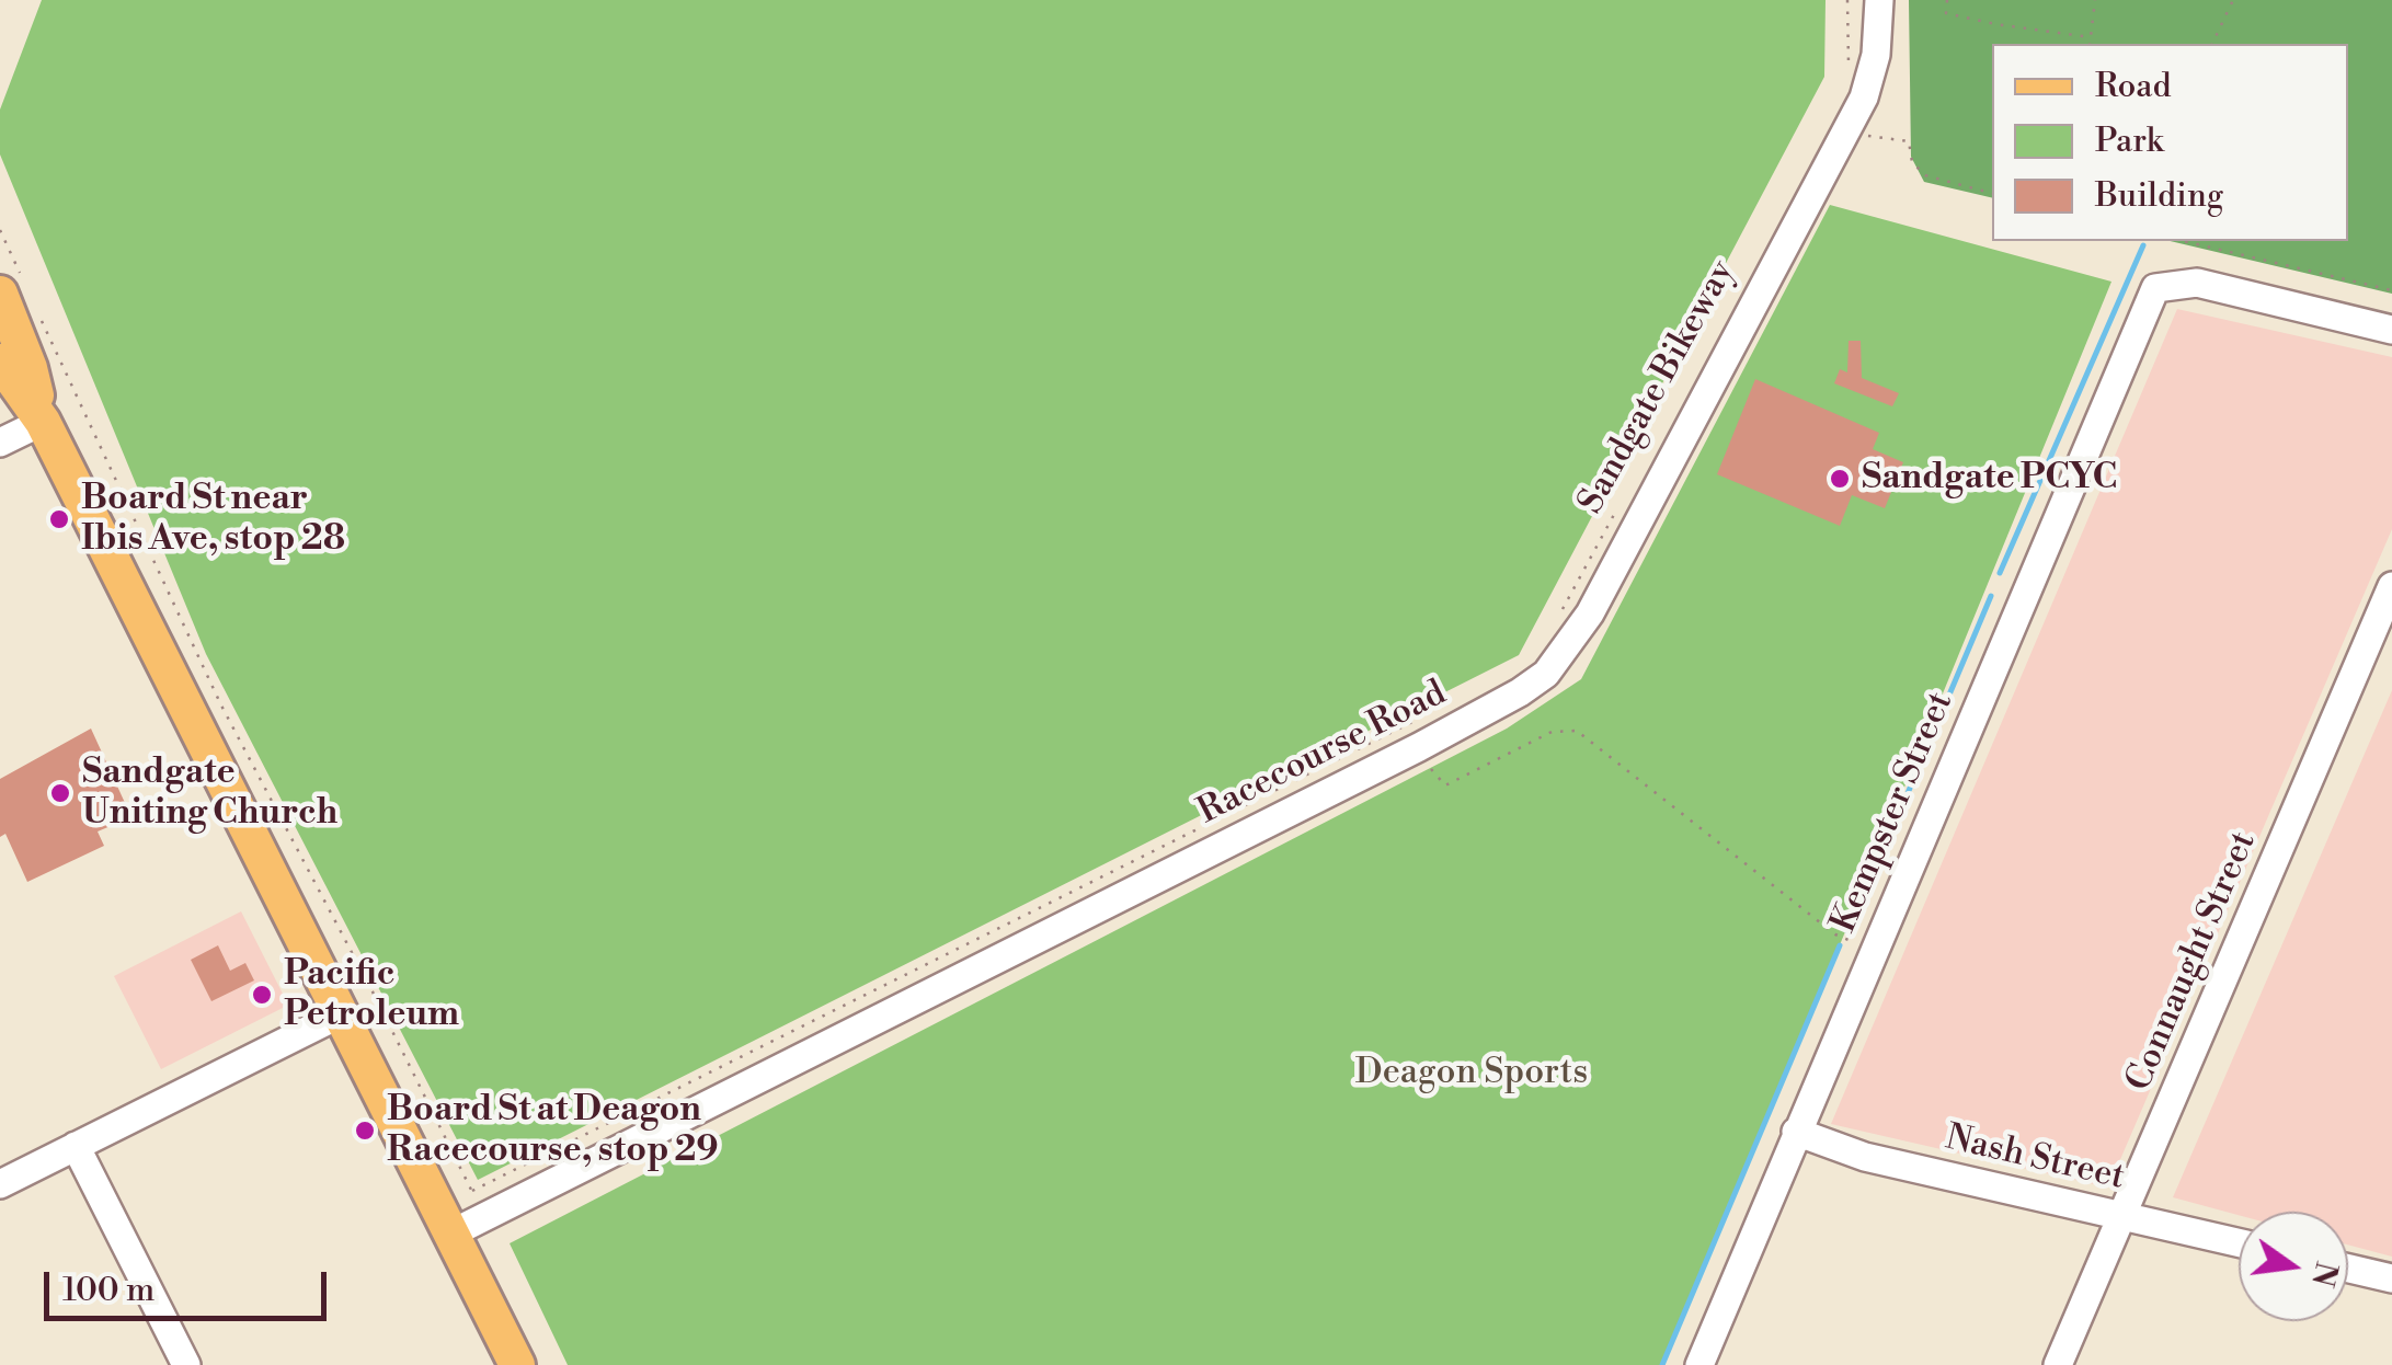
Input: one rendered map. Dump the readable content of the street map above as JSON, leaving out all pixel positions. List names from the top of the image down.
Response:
{
  "streets": {
    "street": [
      "Racecourse Road",
      "Kempster Street",
      "Connaught Street",
      "Nash Street"
    ],
    "path": ["Sandgate Bikeway"]
  },
  "crossings": [
    ["Kempster Street", "Nash Street"],
    ["Connaught Street", "Nash Street"]
  ],
  "parks": ["Deagon Sports"],
  "places": [
    "Sandgate PCYC",
    "Board St near Ibis Ave, stop 28",
    "Sandgate Uniting Church",
    "Pacific Petroleum",
    "Board St at Deagon Racecourse, stop 29"
  ],
  "legend": ["Road", "Park", "Building"],
  "scale_bar": "100 m",
  "north": "right"
}
